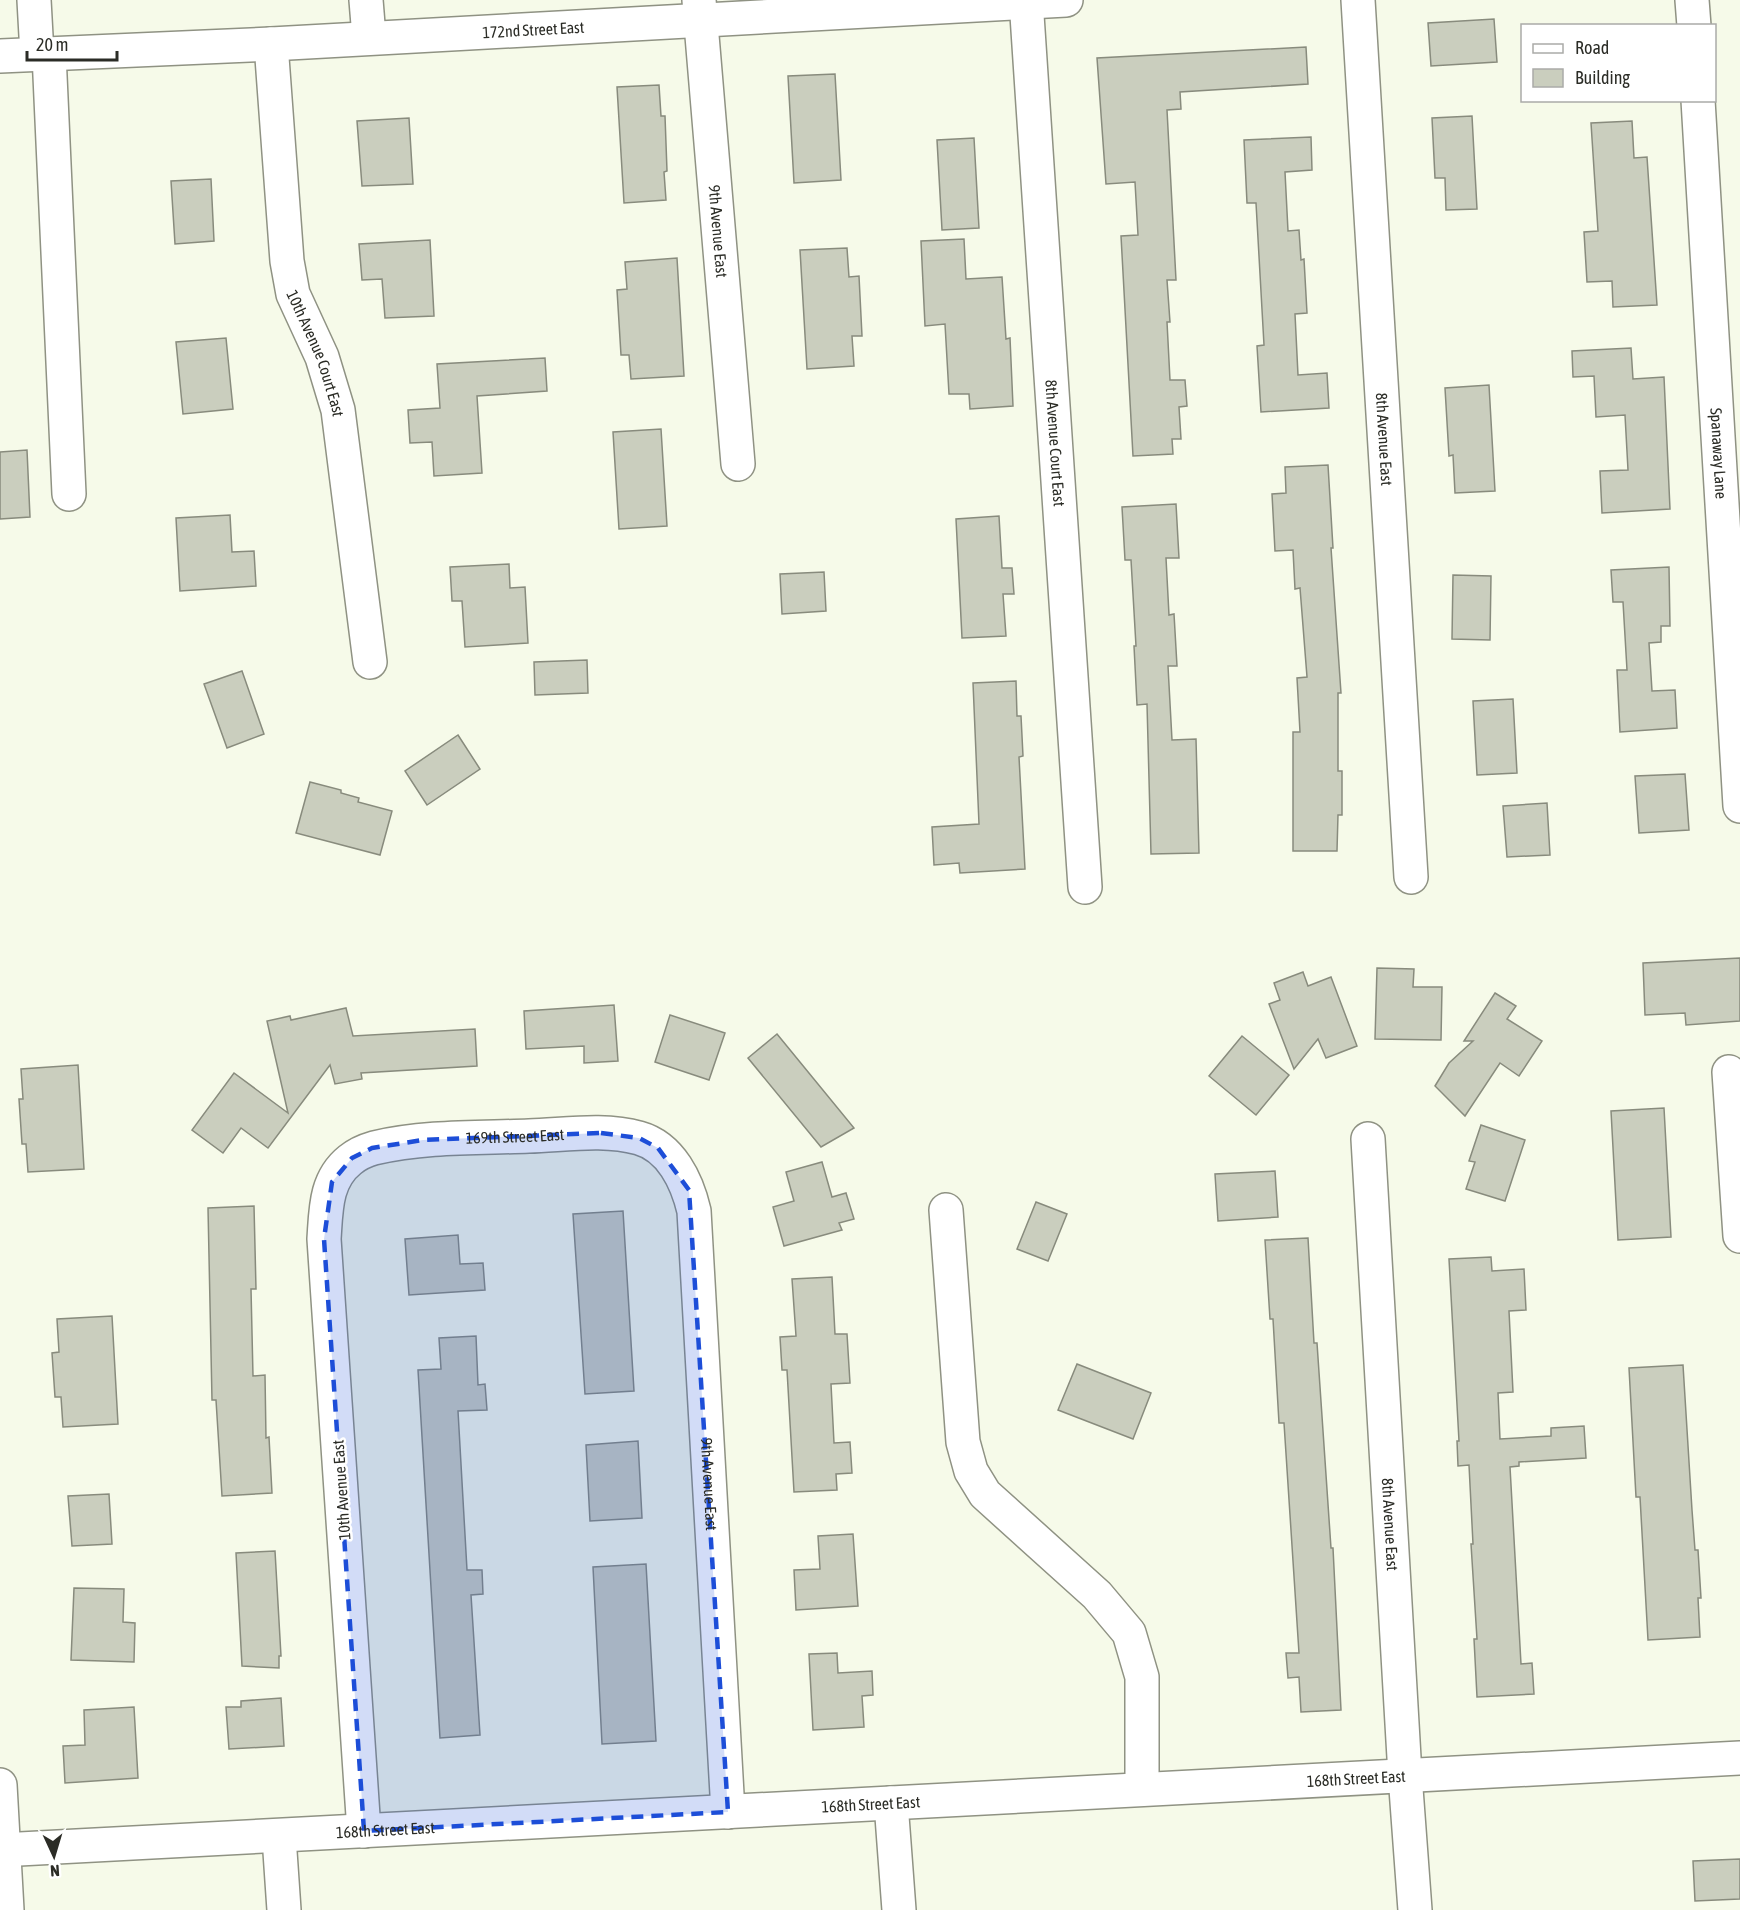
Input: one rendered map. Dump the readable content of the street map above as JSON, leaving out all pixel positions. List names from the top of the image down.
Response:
{
  "streets": {
    "street": [
      "172nd Street East",
      "9th Avenue East",
      "10th Avenue Court East",
      "8th Avenue East",
      "8th Avenue Court East",
      "Spanaway Lane",
      "169th Street East",
      "10th Avenue East",
      "168th Street East"
    ]
  },
  "crossings": [
    ["172nd Street East", "9th Avenue East"],
    ["172nd Street East", "10th Avenue Court East"],
    ["172nd Street East", "8th Avenue Court East"],
    ["9th Avenue East", "169th Street East"],
    ["9th Avenue East", "168th Street East"],
    ["8th Avenue East", "168th Street East"],
    ["169th Street East", "10th Avenue East"],
    ["10th Avenue East", "168th Street East"]
  ],
  "legend": ["Road", "Building"],
  "scale_bar": "20 m",
  "north": "bottom"
}
